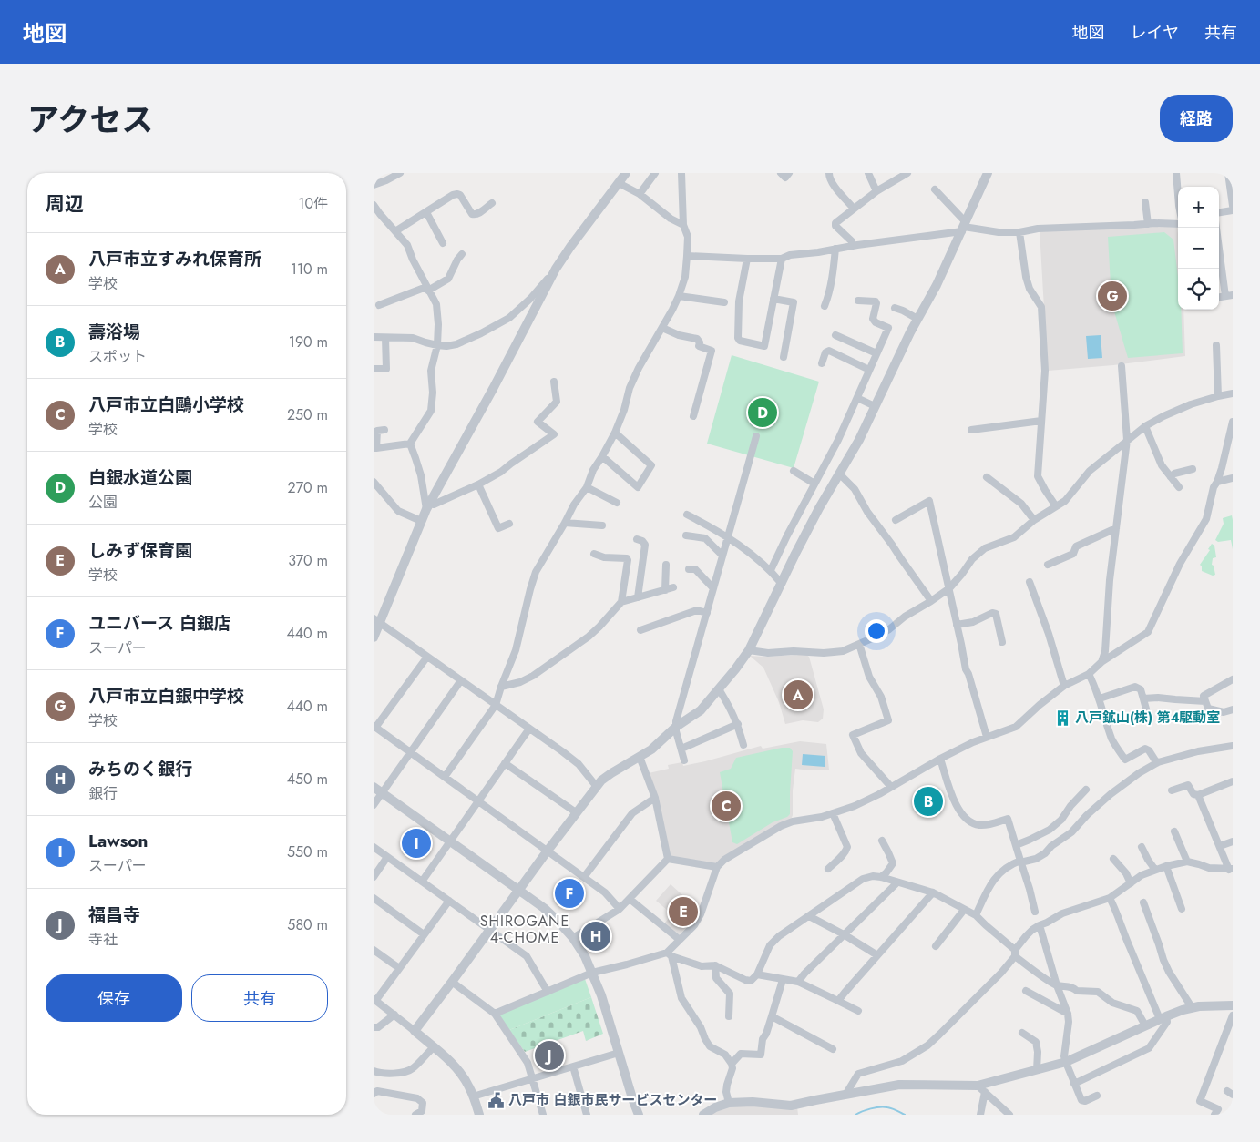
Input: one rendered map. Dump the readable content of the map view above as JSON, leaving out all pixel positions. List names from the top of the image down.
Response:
{
  "districts": ["SHIROGANE 4-CHOME"],
  "places": {
    "building": ["八戸鉱山(株) 第４駆動室"],
    "public building": ["八戸市 白銀市民サービスセンター"]
  },
  "page": {
    "header": "地図",
    "nav": ["地図", "レイヤ", "共有"],
    "title": "アクセス",
    "buttons": [
      "経路",
      ["保存", "共有"]
    ],
    "heading": ["周辺", "10件"],
    "map_buttons": ["+", "−"],
    "list": [
      {
        "mark": "A",
        "name": "八戸市立すみれ保育所",
        "note": "学校",
        "value": "110 m"
      },
      {
        "mark": "B",
        "name": "壽浴場",
        "note": "スポット",
        "value": "190 m"
      },
      {
        "mark": "C",
        "name": "八戸市立白鷗小学校",
        "note": "学校",
        "value": "250 m"
      },
      {
        "mark": "D",
        "name": "白銀水道公園",
        "note": "公園",
        "value": "270 m"
      },
      {
        "mark": "E",
        "name": "しみず保育園",
        "note": "学校",
        "value": "370 m"
      },
      {
        "mark": "F",
        "name": "ユニバース 白銀店",
        "note": "スーパー",
        "value": "440 m"
      },
      {
        "mark": "G",
        "name": "八戸市立白銀中学校",
        "note": "学校",
        "value": "440 m"
      },
      {
        "mark": "H",
        "name": "みちのく銀行",
        "note": "銀行",
        "value": "450 m"
      },
      {
        "mark": "I",
        "name": "Lawson",
        "note": "スーパー",
        "value": "550 m"
      },
      {
        "mark": "J",
        "name": "福昌寺",
        "note": "寺社",
        "value": "580 m"
      }
    ],
    "pins": [
      "G",
      "D",
      "A",
      "B",
      "C",
      "I",
      "F",
      "E",
      "H",
      "J"
    ]
  }
}
